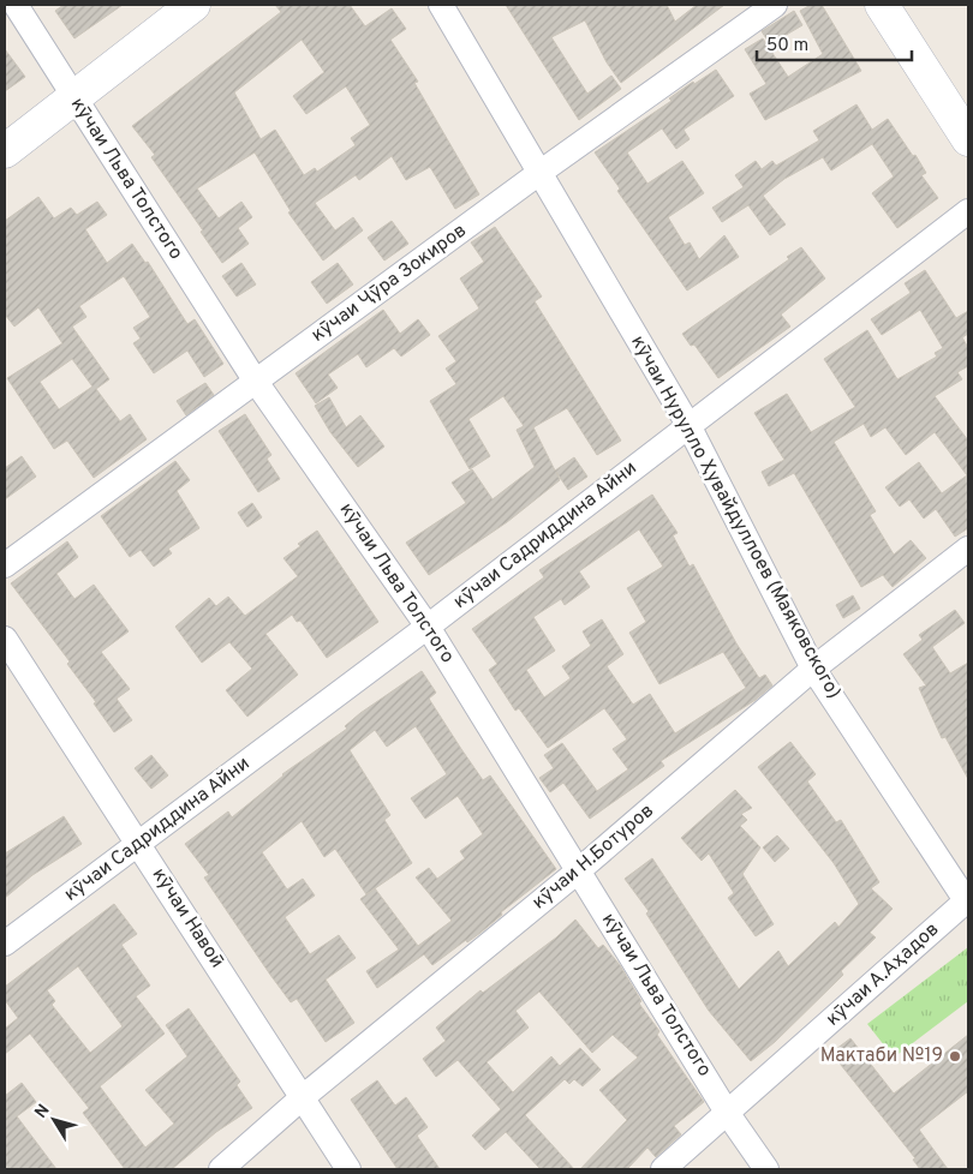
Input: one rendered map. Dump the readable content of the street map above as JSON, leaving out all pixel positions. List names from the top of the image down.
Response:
{
  "streets": {
    "street": [
      "кӯчаи Льва Толстого",
      "кӯчаи Ҷӯра Зокиров",
      "кӯчаи Нурулло Ҳувайдуллоев (Маяковского)",
      "кӯчаи Садриддина Айни",
      "кӯчаи Н.Ботуров",
      "кӯчаи Навоӣ",
      "кӯчаи А.Аҳадов"
    ]
  },
  "crossings": [
    ["кӯчаи Льва Толстого", "кӯчаи Ҷӯра Зокиров"],
    ["кӯчаи Льва Толстого", "кӯчаи Садриддина Айни"],
    ["кӯчаи Льва Толстого", "кӯчаи Н.Ботуров"],
    ["кӯчаи Льва Толстого", "кӯчаи А.Аҳадов"],
    ["кӯчаи Ҷӯра Зокиров", "кӯчаи Нурулло Ҳувайдуллоев (Маяковского)"],
    ["кӯчаи Нурулло Ҳувайдуллоев (Маяковского)", "кӯчаи Садриддина Айни"],
    ["кӯчаи Нурулло Ҳувайдуллоев (Маяковского)", "кӯчаи Н.Ботуров"],
    ["кӯчаи Нурулло Ҳувайдуллоев (Маяковского)", "кӯчаи А.Аҳадов"],
    ["кӯчаи Садриддина Айни", "кӯчаи Навоӣ"],
    ["кӯчаи Н.Ботуров", "кӯчаи Навоӣ"]
  ],
  "places": ["Мактаби №19"],
  "scale_bar": "50 m",
  "north": "top left"
}
